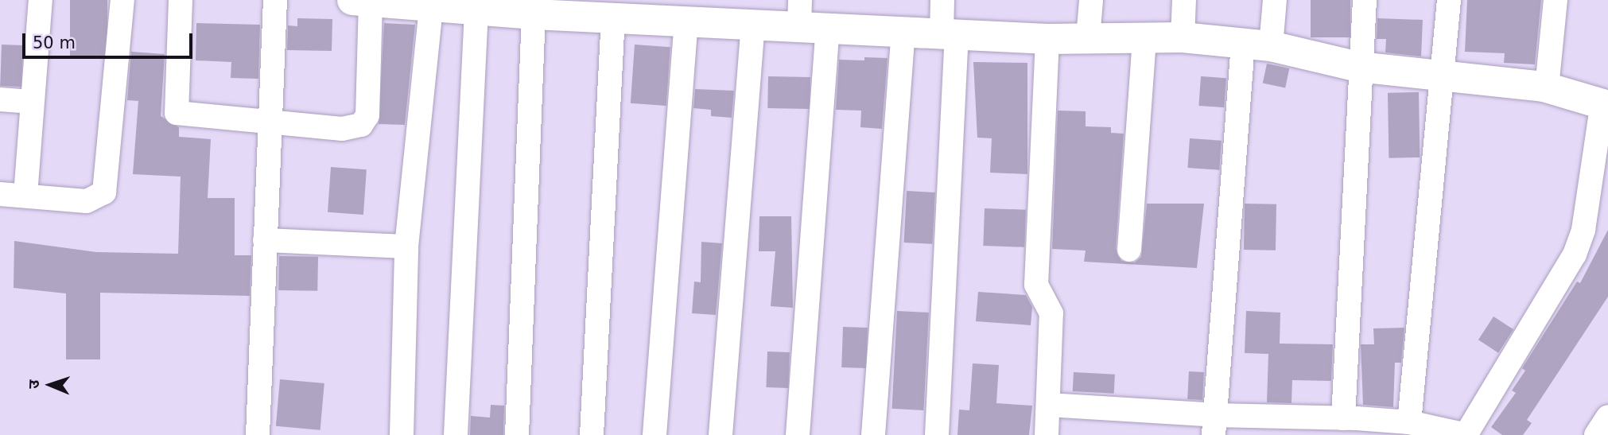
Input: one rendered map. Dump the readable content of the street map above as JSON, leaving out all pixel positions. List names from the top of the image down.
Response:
{
  "scale_bar": "50 m",
  "north": "left"
}
